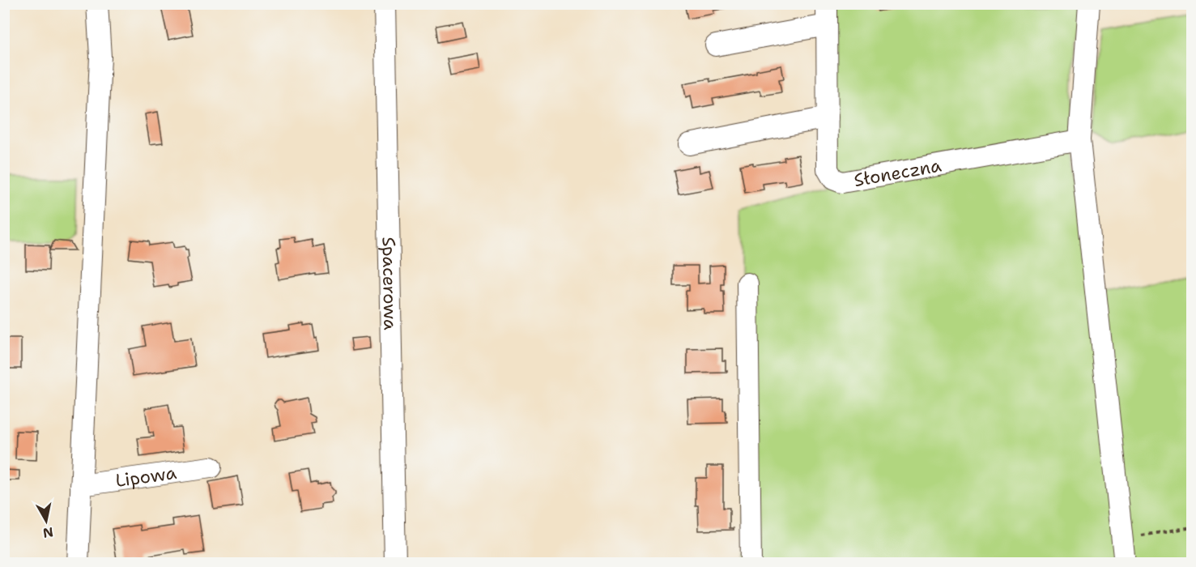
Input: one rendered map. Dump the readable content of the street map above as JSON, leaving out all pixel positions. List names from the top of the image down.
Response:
{
  "streets": {
    "street": ["Słoneczna", "Spacerowa", "Lipowa"]
  },
  "north": "bottom"
}
